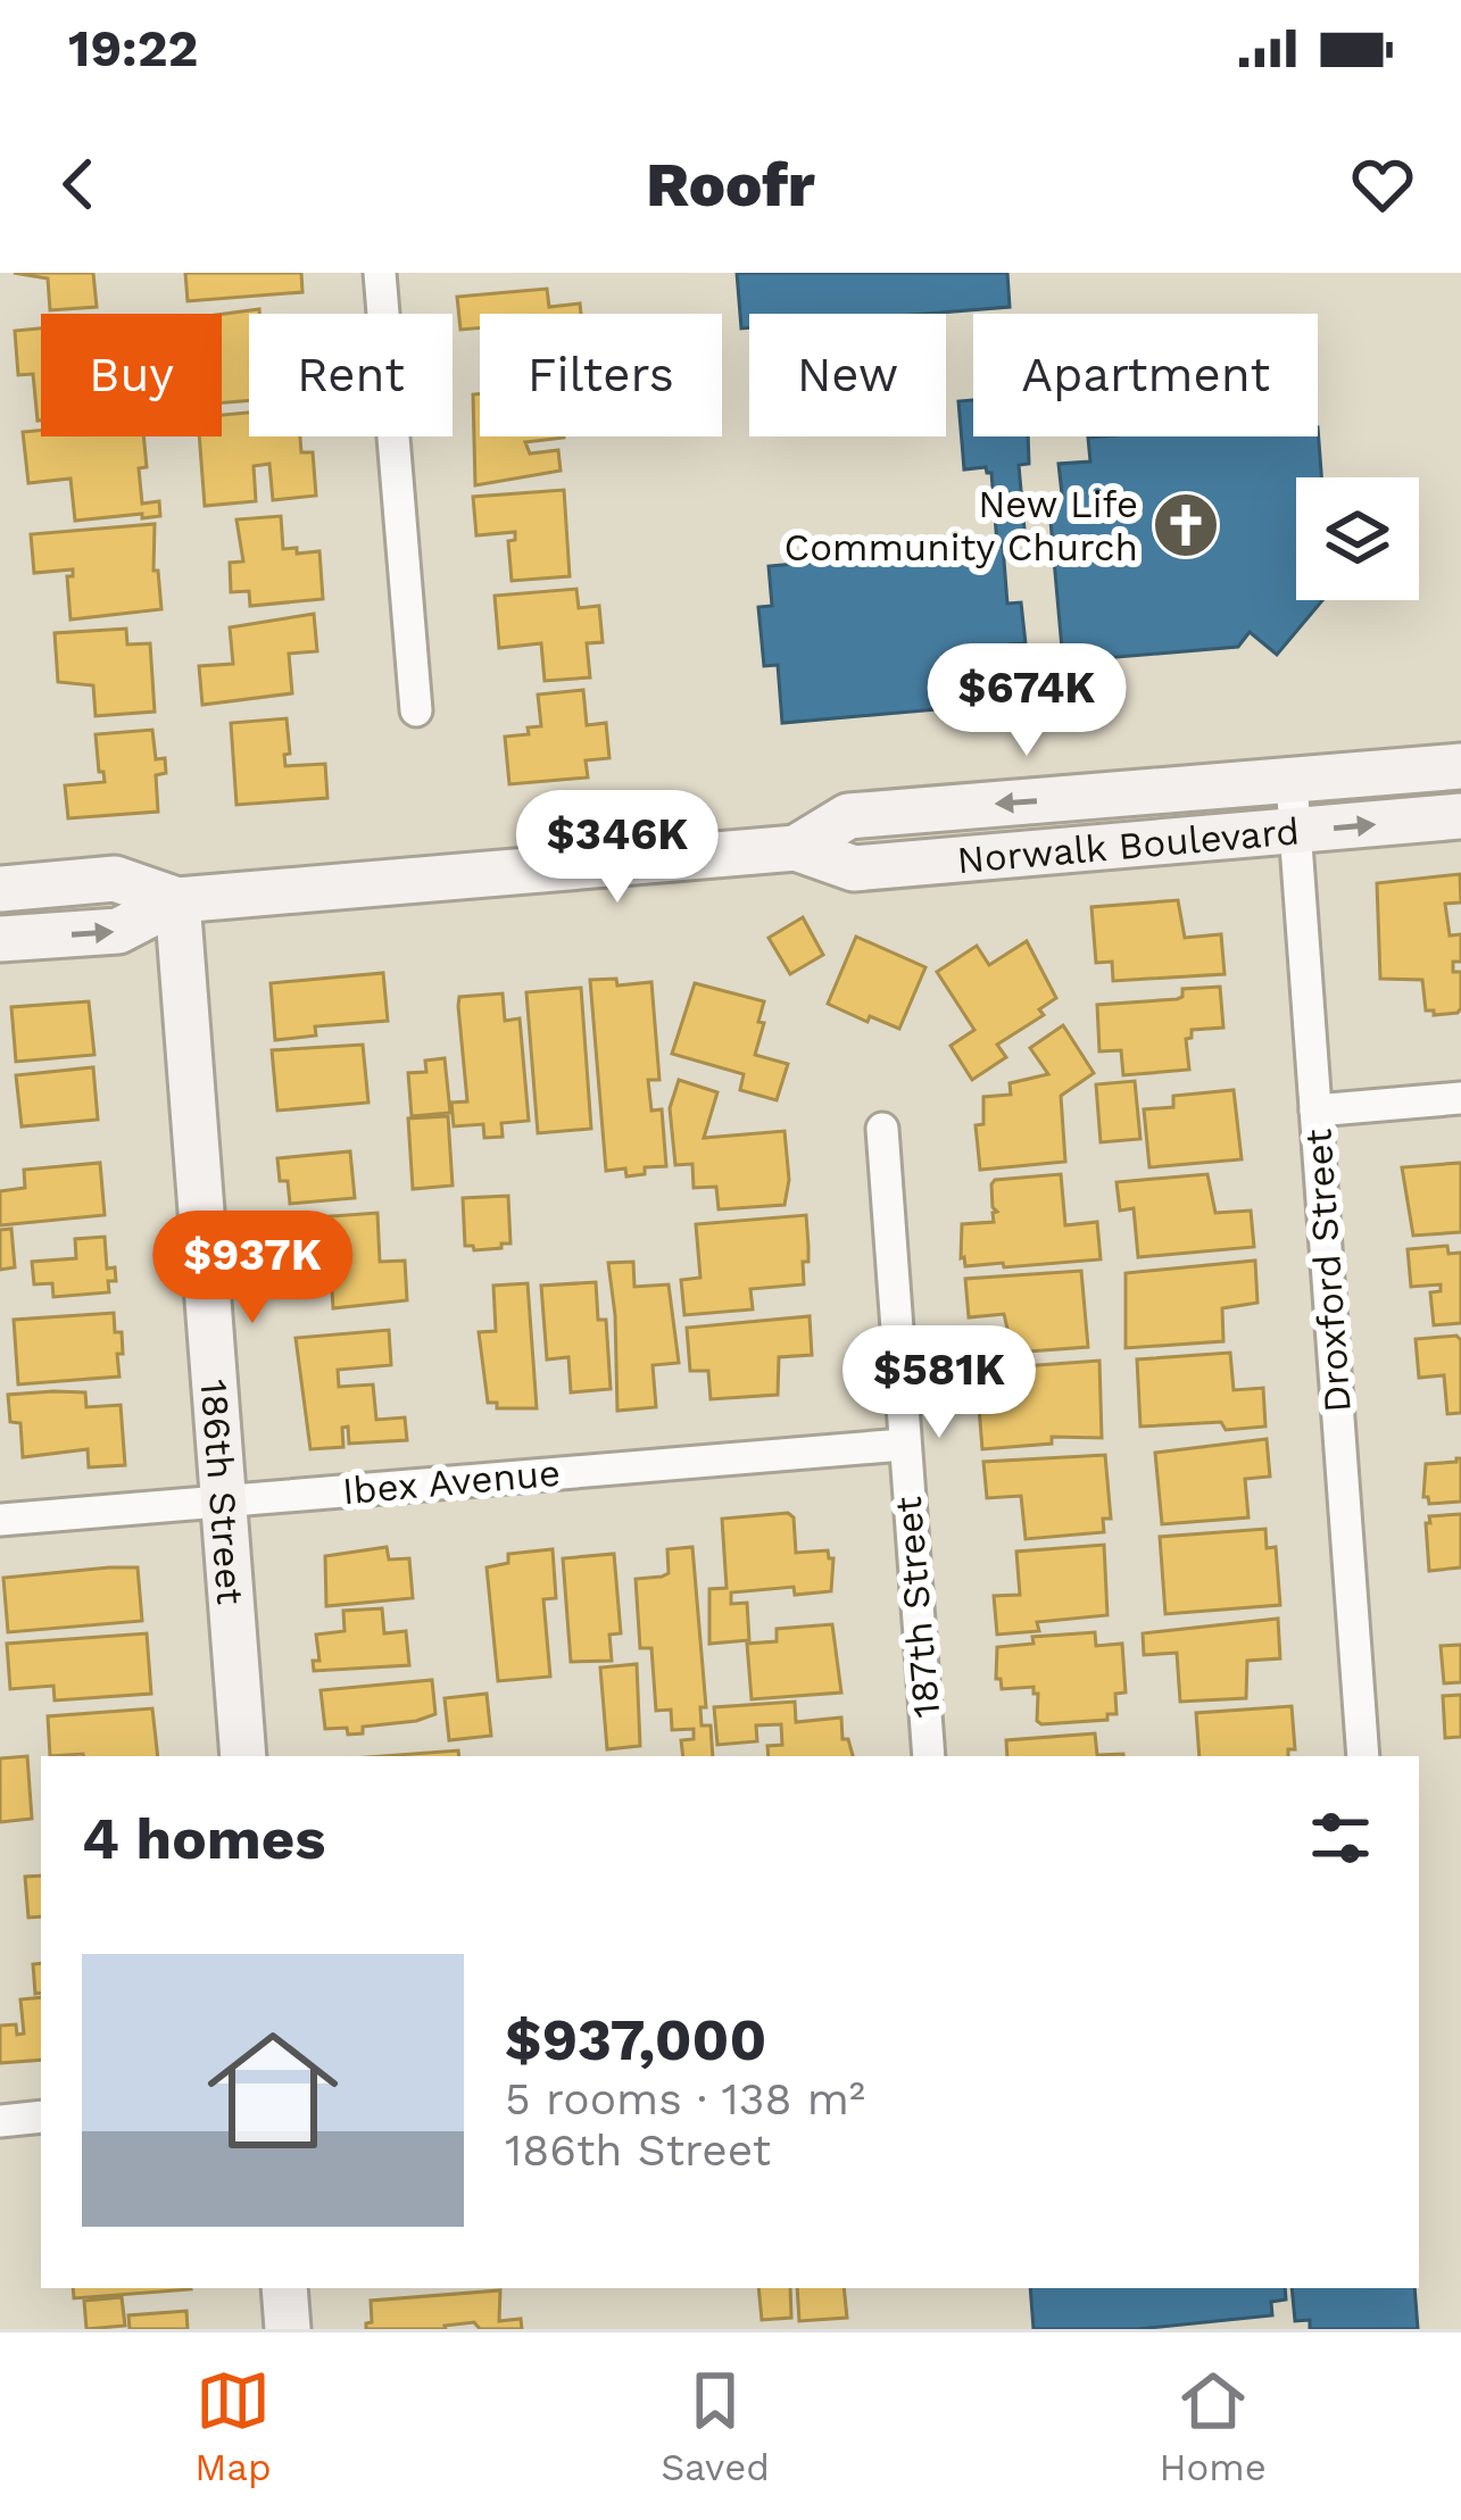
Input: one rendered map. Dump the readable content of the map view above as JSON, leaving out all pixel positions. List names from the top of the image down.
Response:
{
  "streets": {
    "main road": ["Norwalk Boulevard", "186th Street"],
    "street": ["Droxford Street", "Ibex Avenue", "187th Street"]
  },
  "crossings": [
    ["Norwalk Boulevard", "Droxford Street"],
    ["Norwalk Boulevard", "186th Street"],
    ["Ibex Avenue", "186th Street"],
    ["Ibex Avenue", "187th Street"]
  ],
  "places": {
    "church": ["New Life Community Church"]
  },
  "page": {
    "status": "19:22",
    "header": "Roofr",
    "chip": [
      "Buy",
      "Rent",
      "Filters",
      "New",
      "Apartment"
    ],
    "price": [
      "$674K",
      "$346K",
      "$937K",
      "$581K"
    ],
    "heading": "4 homes",
    "list": [
      {
        "name": "$937,000",
        "note": "5 rooms · 138 m² · 186th Street"
      }
    ],
    "tabs": ["Map", "Saved", "Home"]
  }
}
